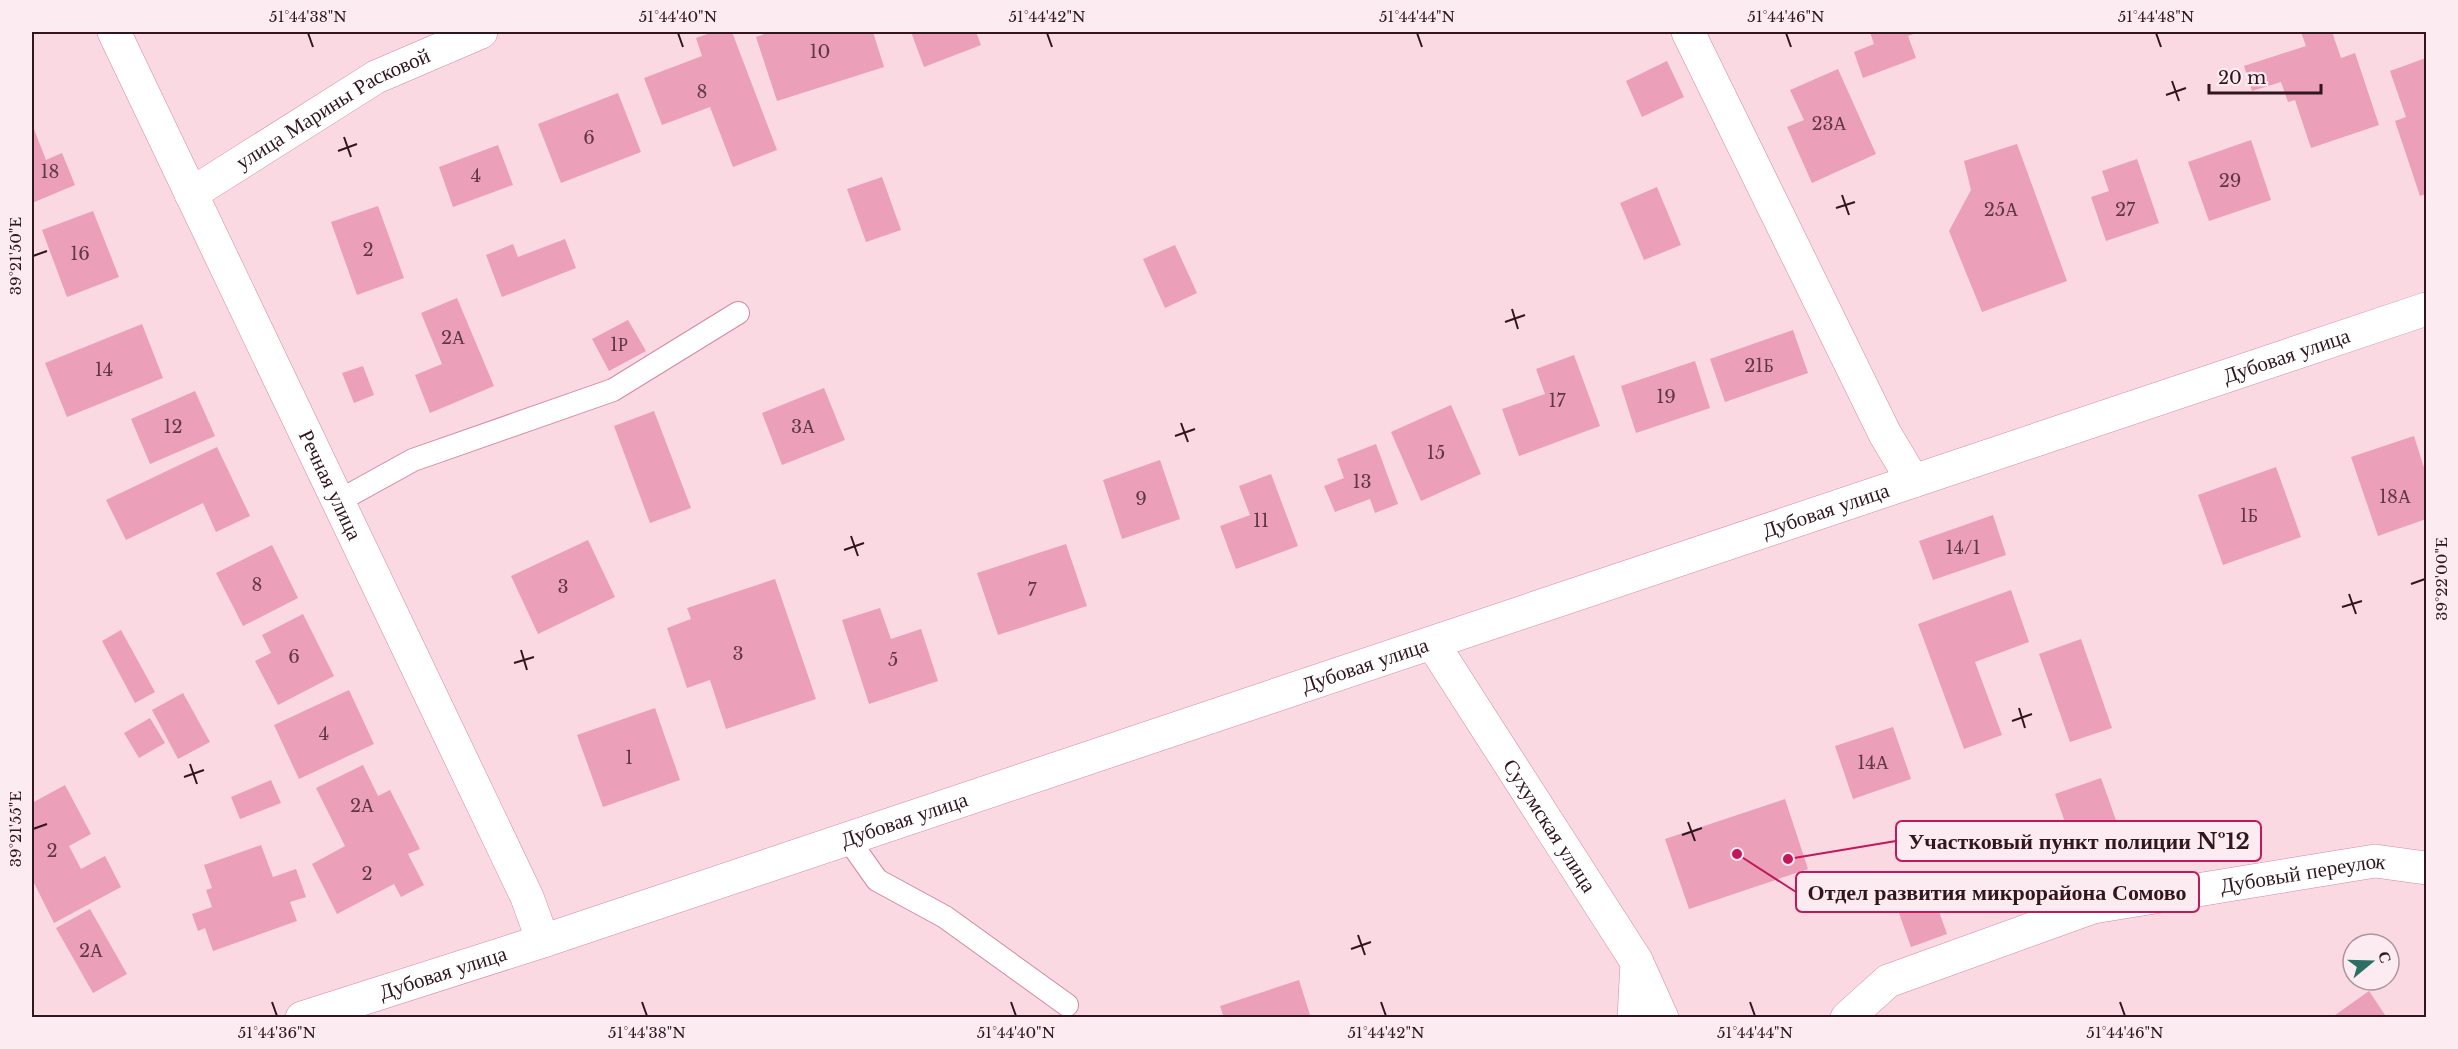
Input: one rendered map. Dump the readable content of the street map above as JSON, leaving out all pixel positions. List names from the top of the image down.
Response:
{
  "streets": {
    "street": [
      "улица Марины Расковой",
      "Дубовая улица",
      "Речная улица",
      "Сухумская улица",
      "Дубовый переулок"
    ]
  },
  "crossings": [
    ["улица Марины Расковой", "Речная улица"],
    ["Дубовая улица", "Речная улица"],
    ["Дубовая улица", "Сухумская улица"]
  ],
  "places": ["Отдел развития микрорайона Сомово", "Участковый пункт полиции №12"],
  "house_numbers": [
    "10",
    "8",
    "23А",
    "6",
    "18",
    "4",
    "29",
    "25А",
    "27",
    "2",
    "16",
    "2А",
    "1Р",
    "21Б",
    "14",
    "19",
    "17",
    "12",
    "3А",
    "15",
    "13",
    "18А",
    "9",
    "1Б",
    "11",
    "14/1",
    "8",
    "3",
    "7",
    "3",
    "6",
    "5",
    "4",
    "1",
    "14А",
    "2А",
    "2",
    "2",
    "2А"
  ],
  "scale_bar": "20 m",
  "north": "right",
  "coordinates": [
    "51°44'38\"N",
    "51°44'40\"N",
    "51°44'42\"N",
    "51°44'44\"N",
    "51°44'46\"N",
    "51°44'48\"N",
    "39°21'50\"E",
    "39°22'00\"E",
    "39°21'55\"E",
    "51°44'36\"N"
  ]
}
